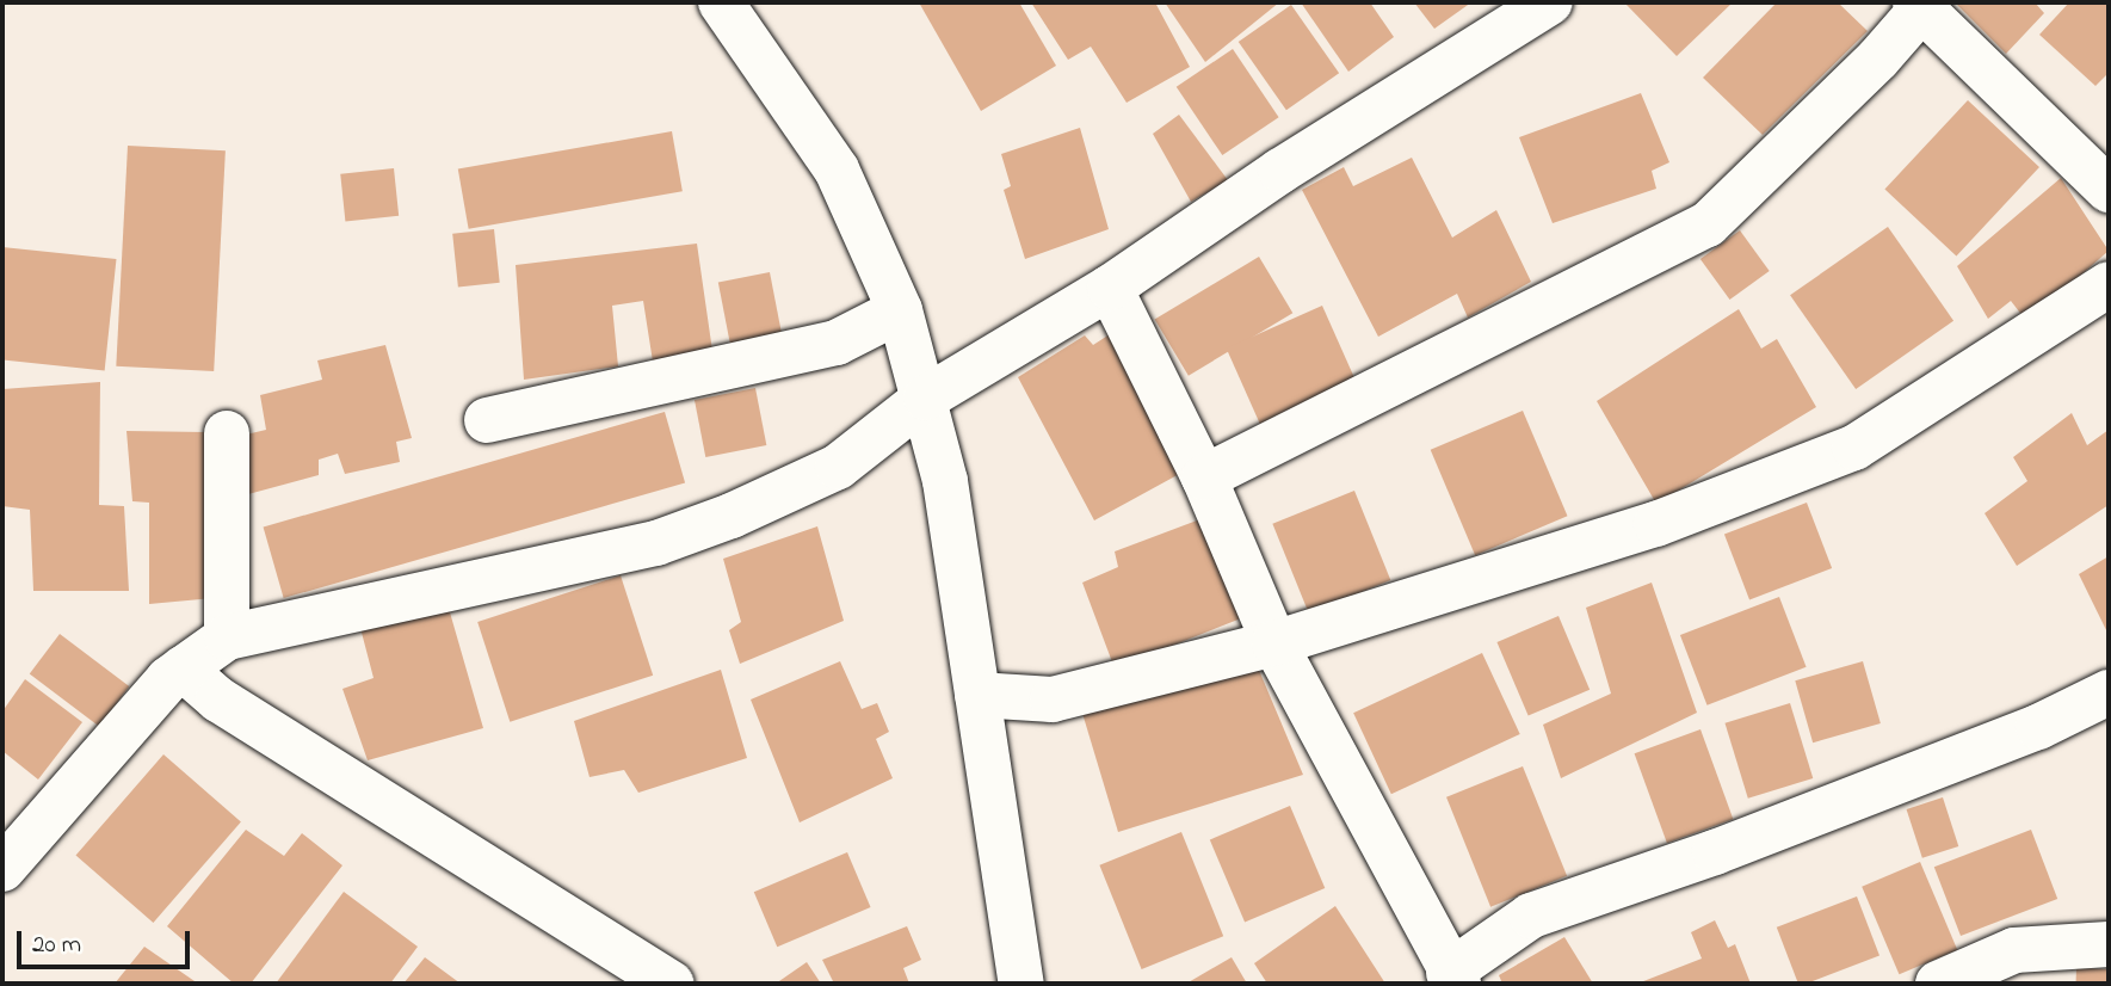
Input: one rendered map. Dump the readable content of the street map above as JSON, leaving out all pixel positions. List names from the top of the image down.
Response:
{
  "scale_bar": "20 m"
}
